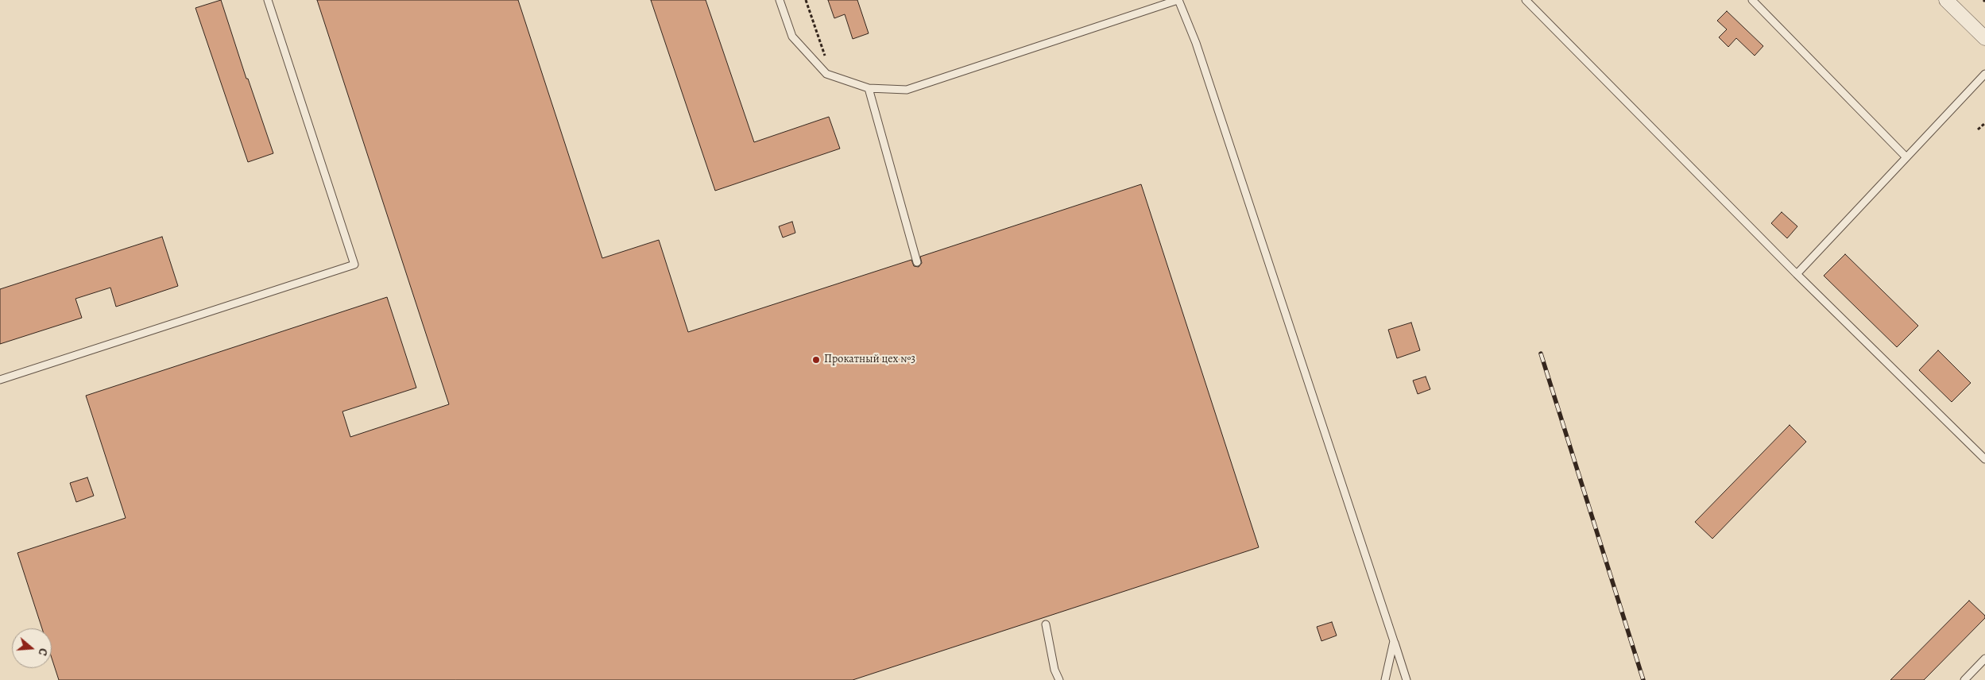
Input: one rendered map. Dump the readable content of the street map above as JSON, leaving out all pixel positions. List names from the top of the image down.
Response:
{
  "places": ["Прокатный цех №3"],
  "north": "right"
}
